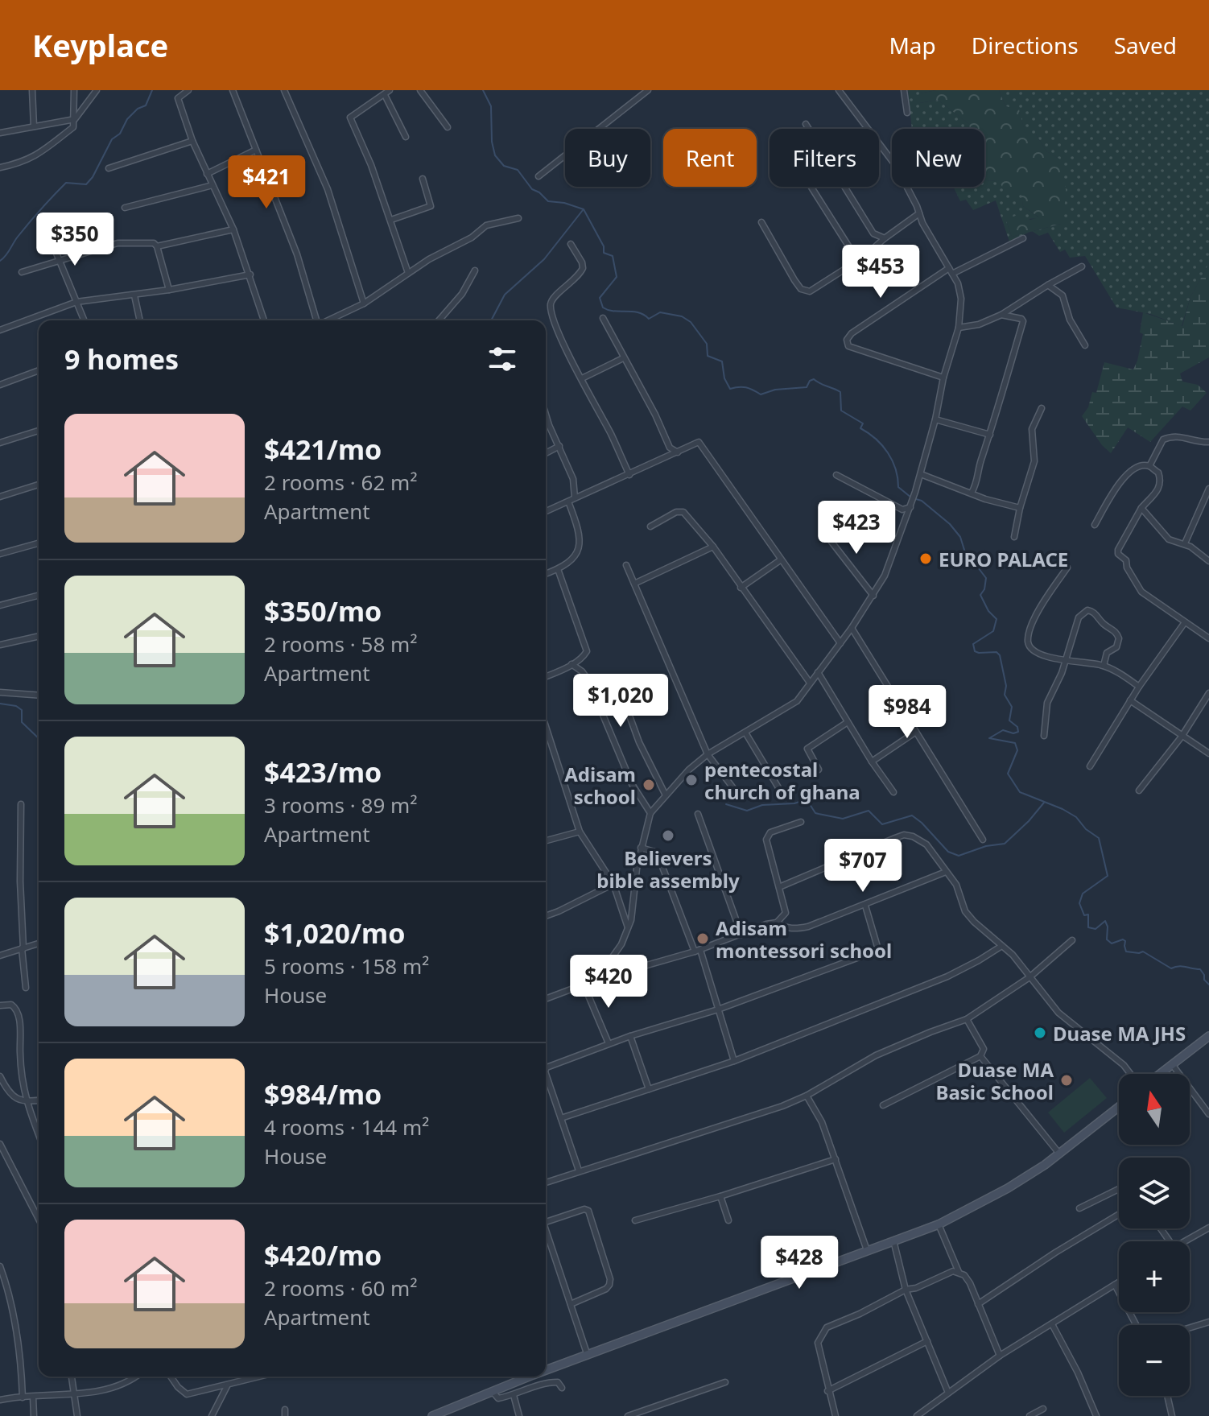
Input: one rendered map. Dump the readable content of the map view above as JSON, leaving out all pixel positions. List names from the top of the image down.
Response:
{
  "places": [
    "EURO PALACE",
    "pentecostal church of ghana",
    "Adisam school",
    "Believers bible assembly",
    "Adisam montessori school",
    "Duase MA JHS",
    "Duase MA Basic School"
  ],
  "north": "top",
  "page": {
    "header": "Keyplace",
    "nav": ["Map", "Directions", "Saved"],
    "chip": [
      "Buy",
      "Rent",
      "Filters",
      "New"
    ],
    "price": [
      "$421",
      "$350",
      "$453",
      "$423",
      "$1,020",
      "$984",
      "$707",
      "$420",
      "$428"
    ],
    "heading": "9 homes",
    "list": [
      {
        "name": "$421/mo",
        "note": "2 rooms · 62 m² · Apartment"
      },
      {
        "name": "$350/mo",
        "note": "2 rooms · 58 m² · Apartment"
      },
      {
        "name": "$423/mo",
        "note": "3 rooms · 89 m² · Apartment"
      },
      {
        "name": "$1,020/mo",
        "note": "5 rooms · 158 m² · House"
      },
      {
        "name": "$984/mo",
        "note": "4 rooms · 144 m² · House"
      },
      {
        "name": "$420/mo",
        "note": "2 rooms · 60 m² · Apartment"
      }
    ],
    "map_buttons": ["+", "−"]
  }
}
